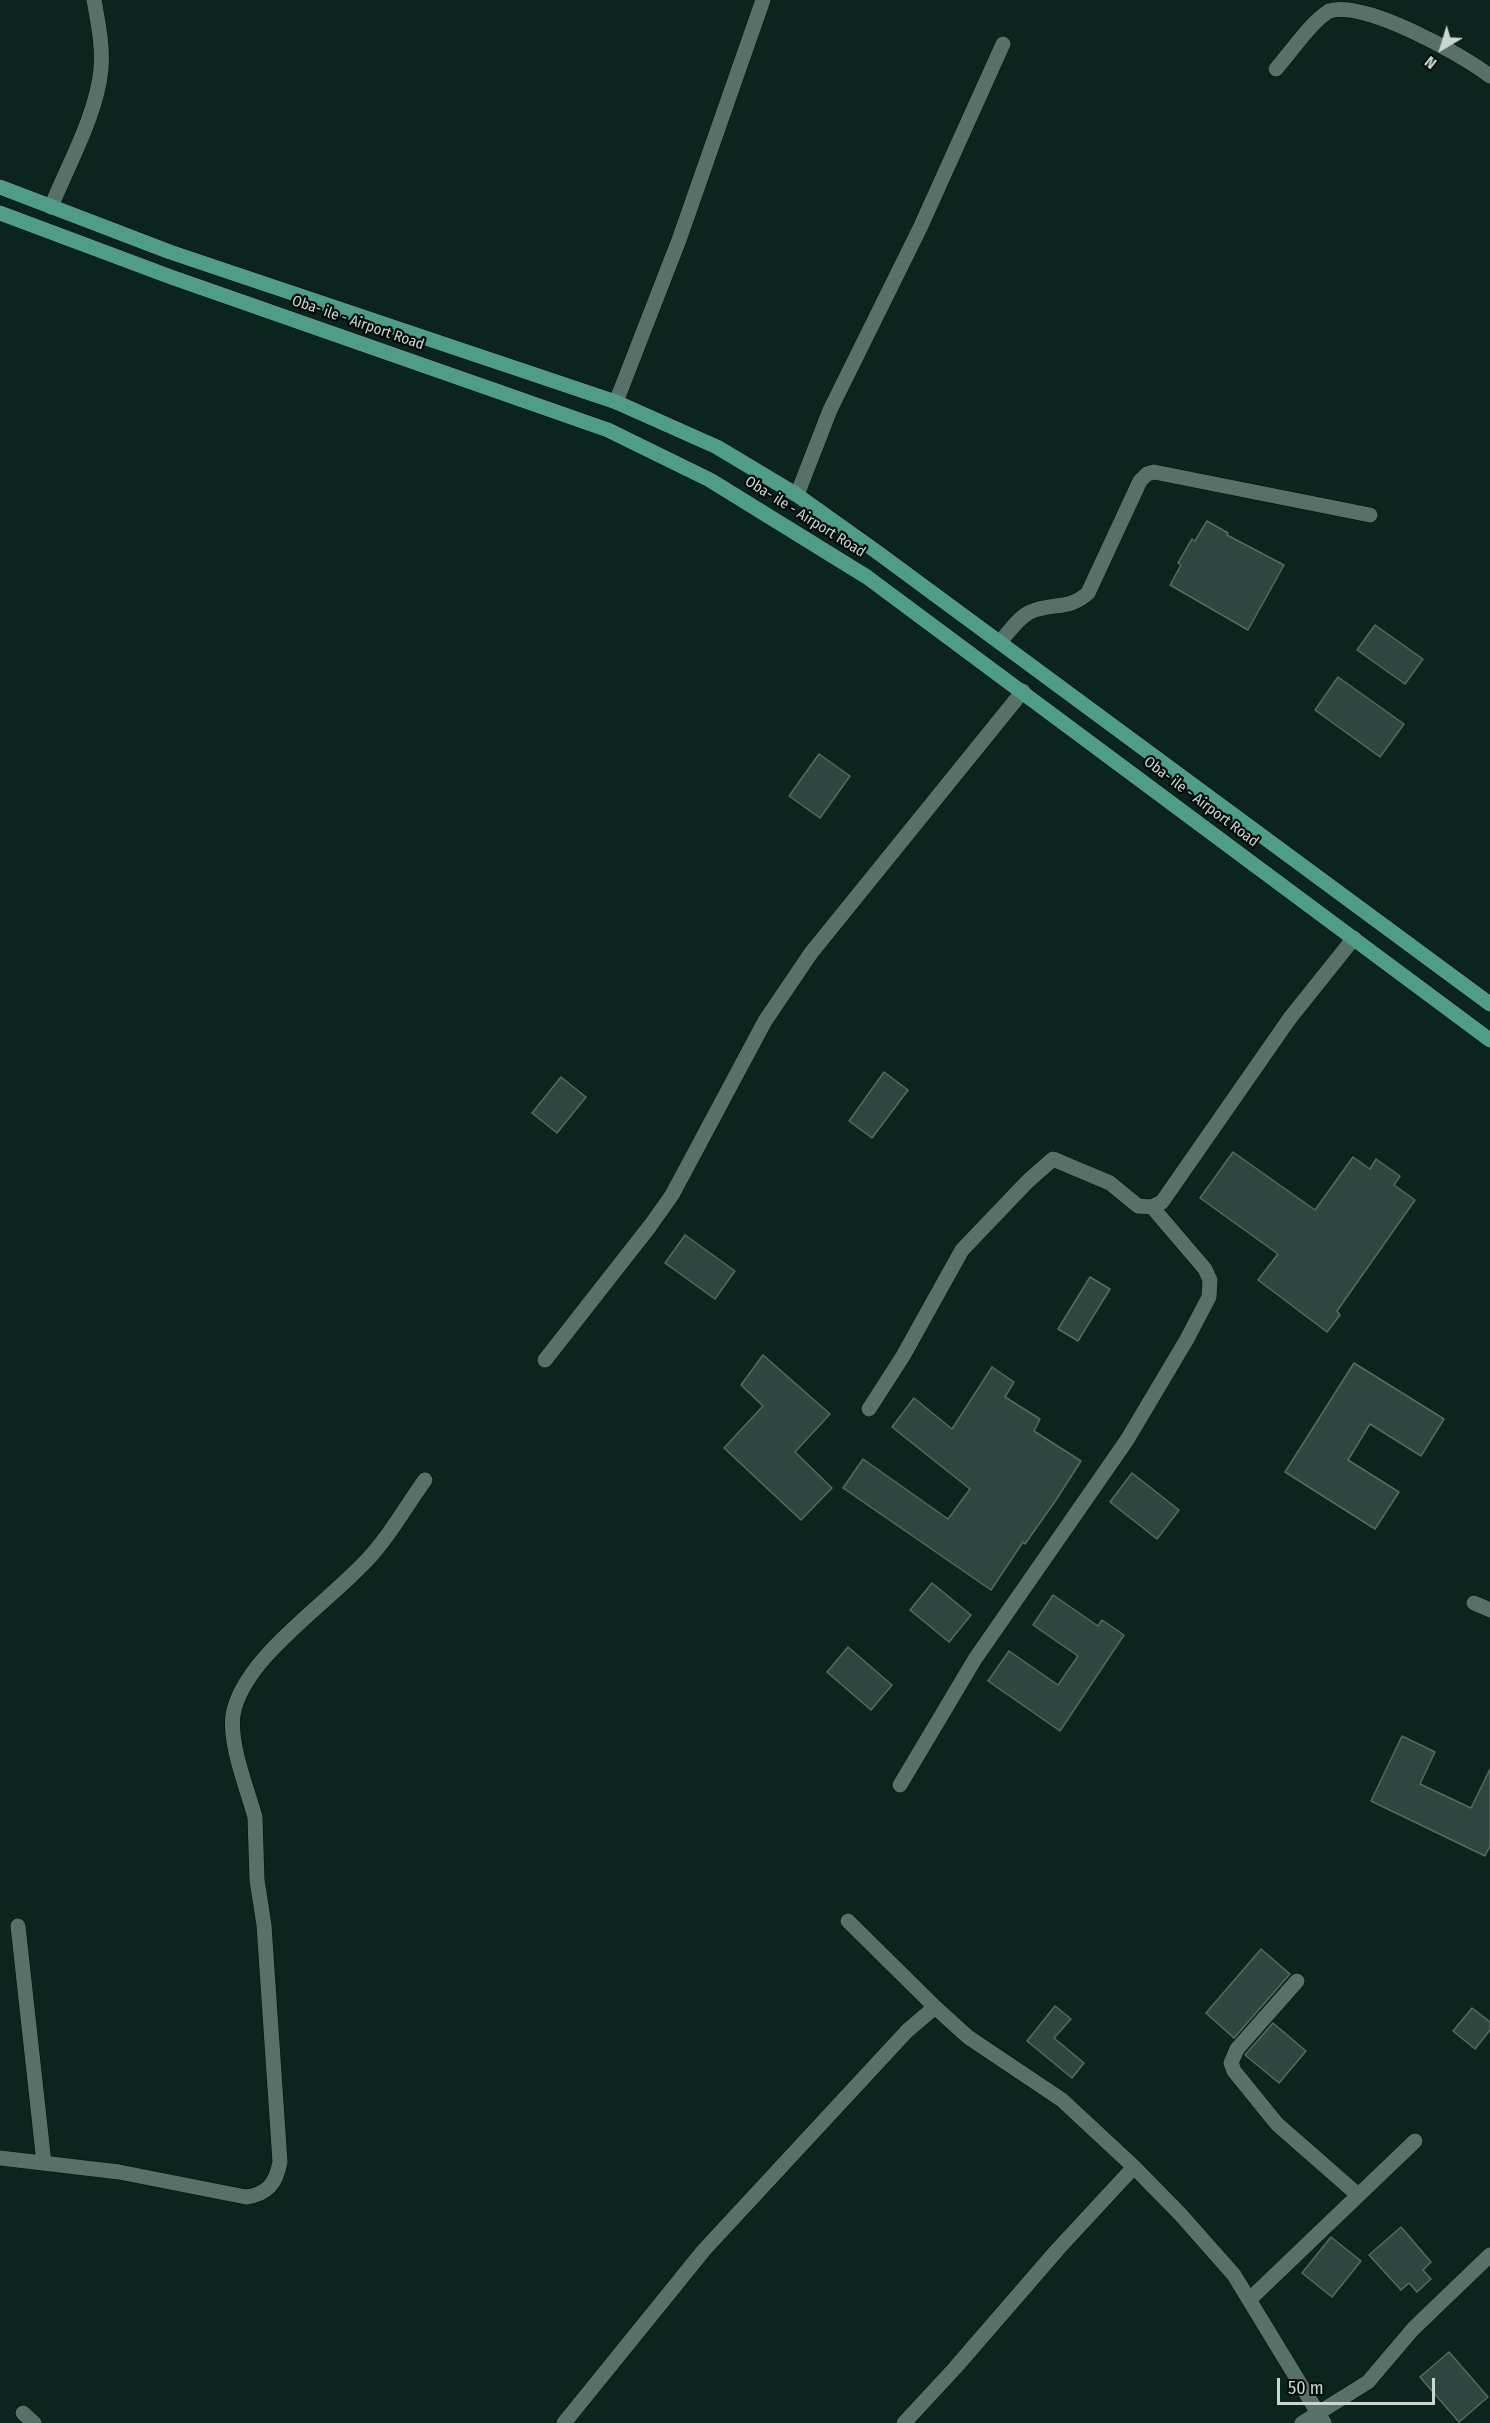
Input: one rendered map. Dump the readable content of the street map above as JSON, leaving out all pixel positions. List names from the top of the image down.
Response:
{
  "streets": {
    "main road": ["Oba- ile - Airport Road"]
  },
  "scale_bar": "50 m",
  "north": "bottom left"
}
